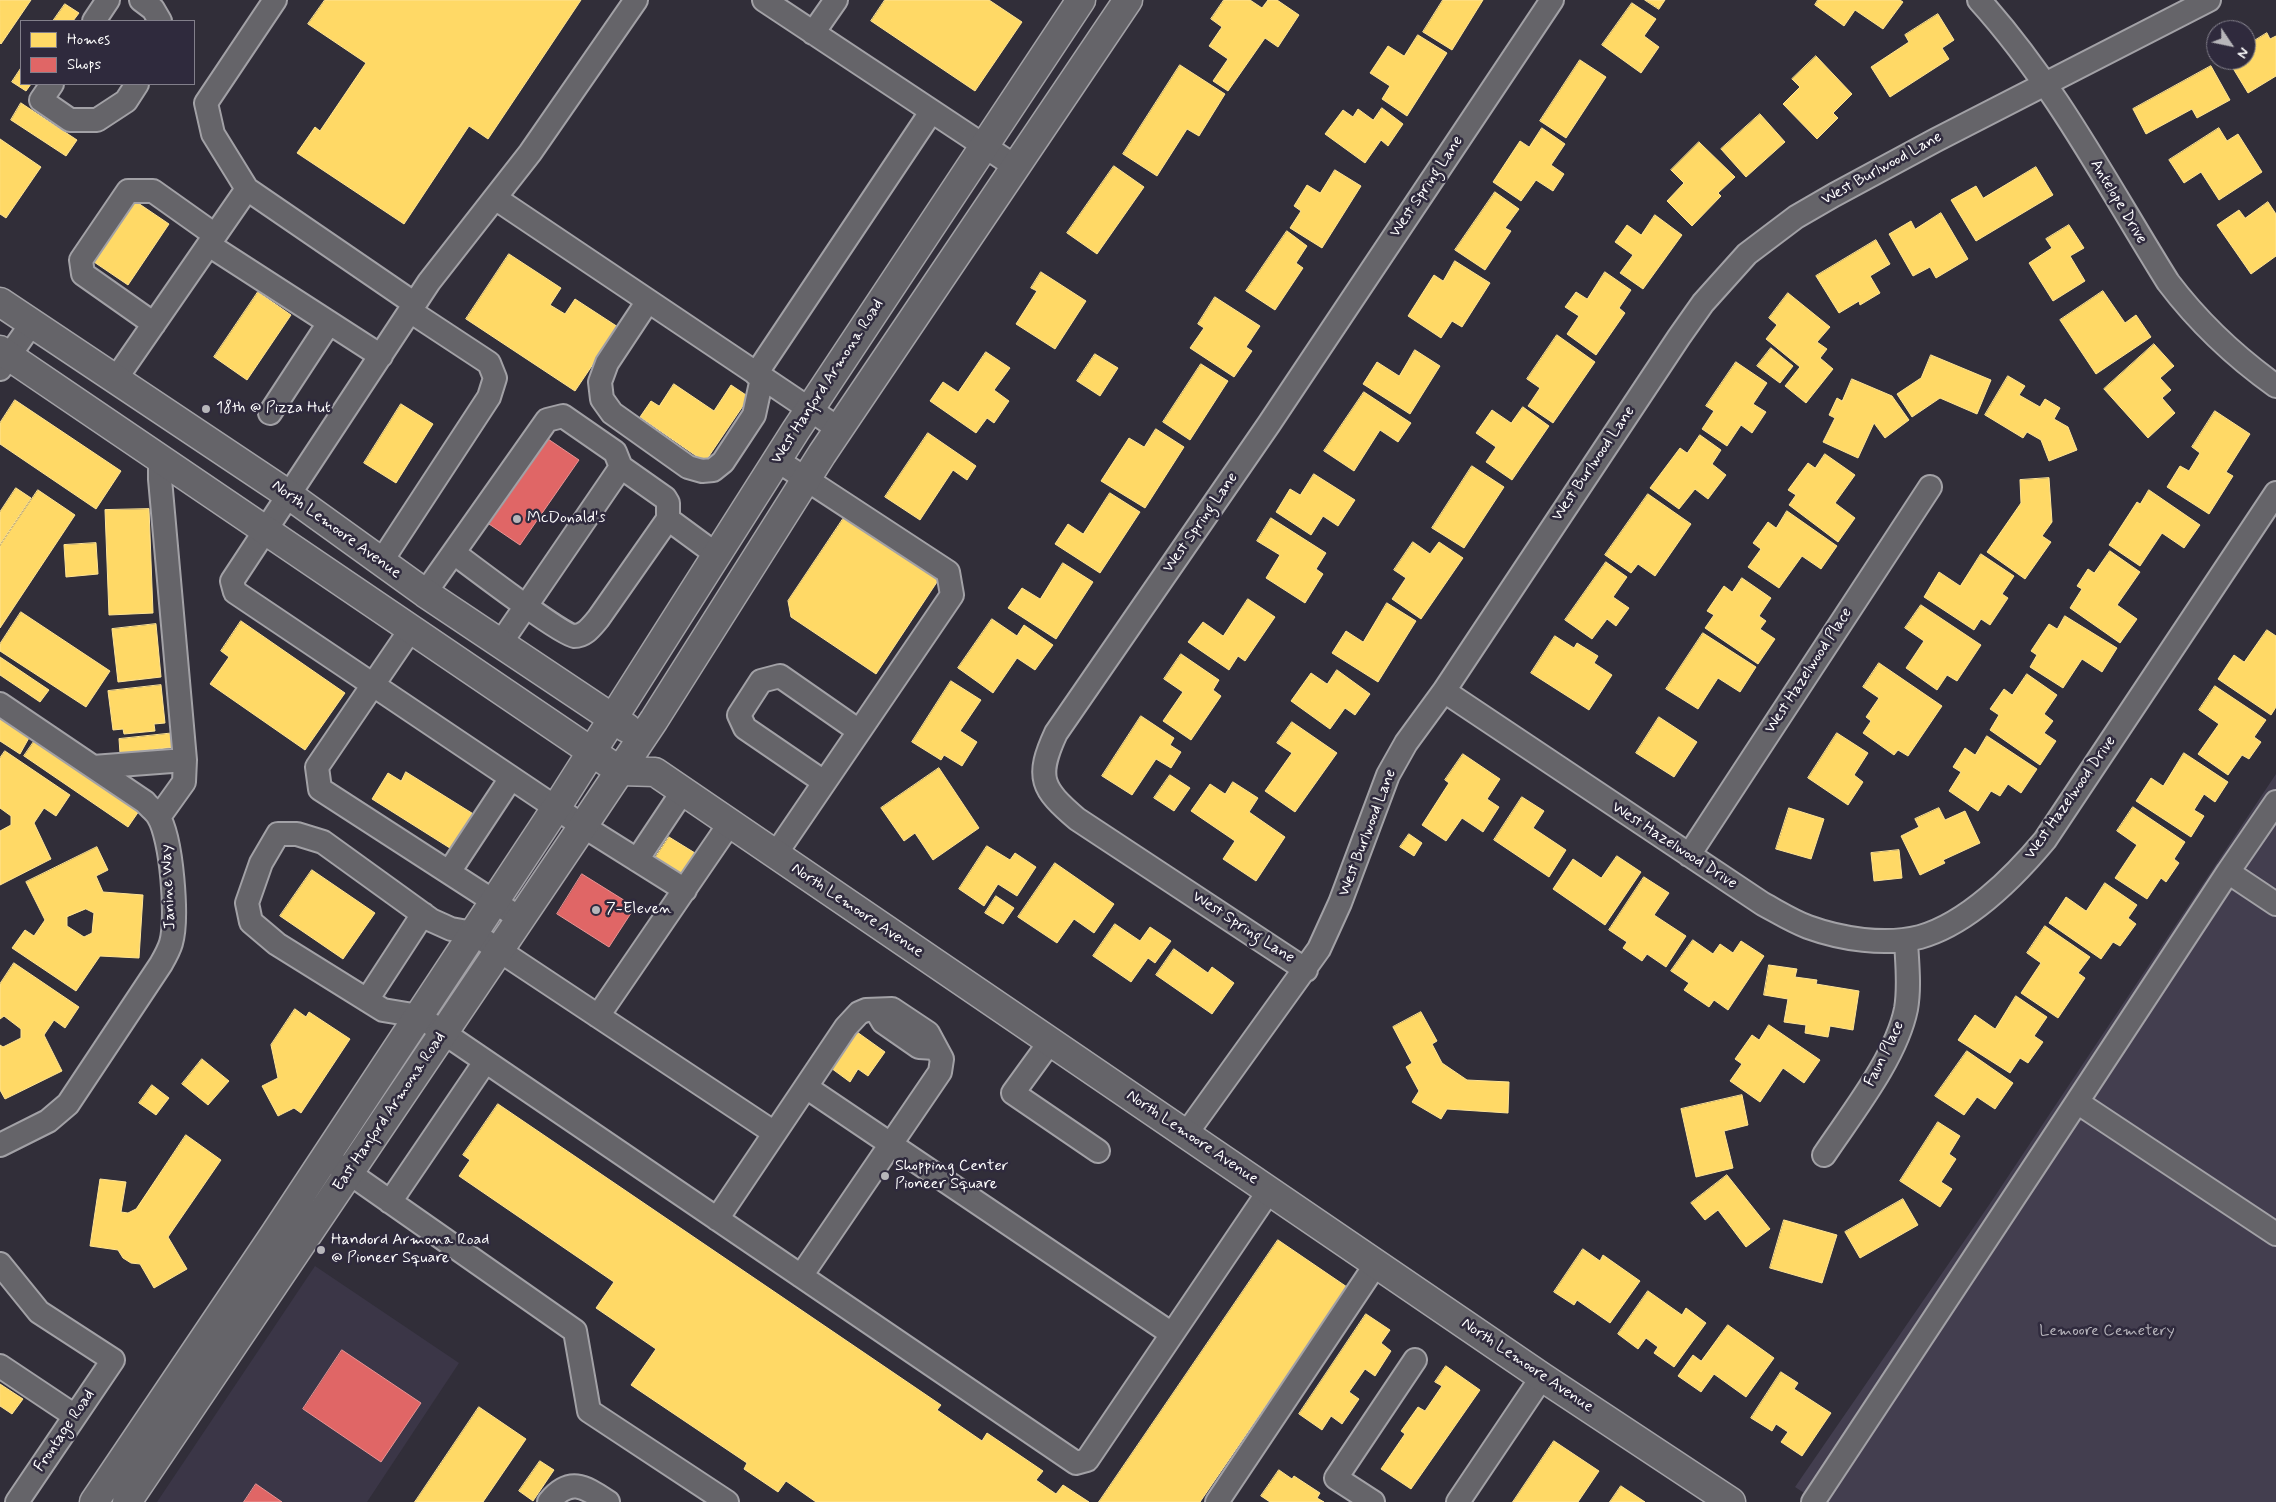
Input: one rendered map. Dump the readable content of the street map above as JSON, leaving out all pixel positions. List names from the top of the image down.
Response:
{
  "streets": {
    "main road": ["West Hanford Armona Road", "North Lemoore Avenue", "East Hanford Armona Road"],
    "street": [
      "West Burlwood Lane",
      "West Spring Lane",
      "Antelope Drive",
      "West Hazelwood Place",
      "West Hazelwood Drive",
      "Janine Way",
      "Faun Place",
      "Frontage Road"
    ]
  },
  "crossings": [
    ["West Burlwood Lane", "West Spring Lane"],
    ["West Burlwood Lane", "Antelope Drive"],
    ["West Burlwood Lane", "North Lemoore Avenue"],
    ["West Burlwood Lane", "West Hazelwood Drive"],
    ["West Hanford Armona Road", "North Lemoore Avenue"],
    ["West Hanford Armona Road", "East Hanford Armona Road"],
    ["North Lemoore Avenue", "East Hanford Armona Road"],
    ["West Hazelwood Place", "West Hazelwood Drive"],
    ["West Hazelwood Drive", "Faun Place"]
  ],
  "parks": ["Lemoore Cemetery"],
  "places": [
    "18th @ Pizza Hut",
    "McDonald's",
    "7-Eleven",
    "Shopping Center Pioneer Square",
    "Handord Armona Road @ Pioneer Square"
  ],
  "legend": ["Homes", "Shops"],
  "north": "bottom right"
}
